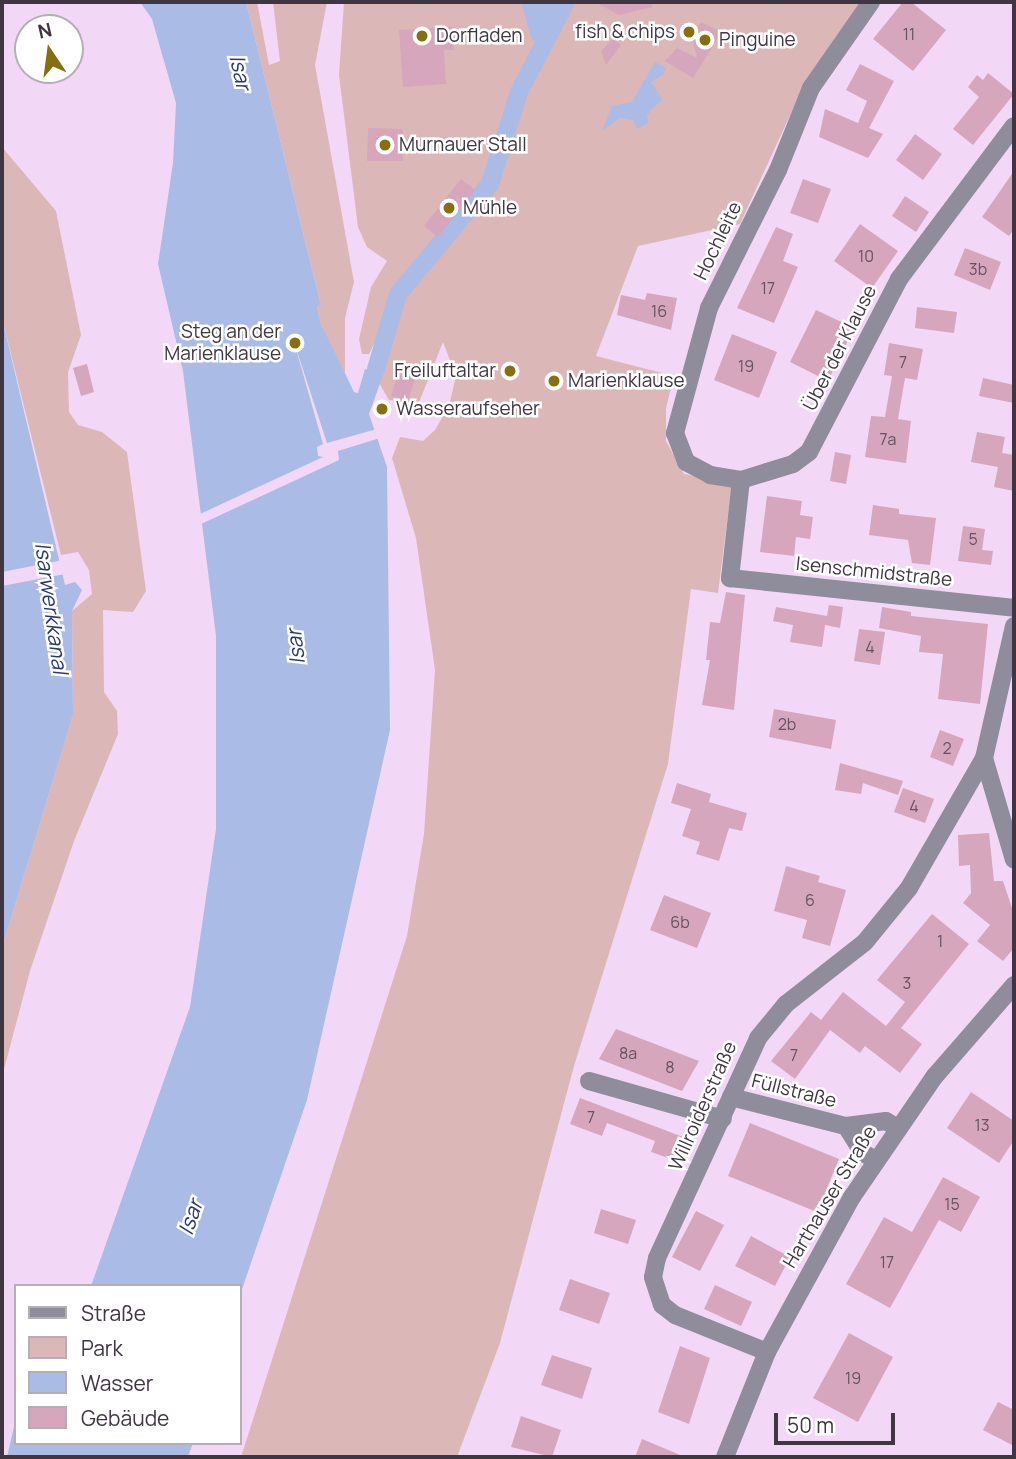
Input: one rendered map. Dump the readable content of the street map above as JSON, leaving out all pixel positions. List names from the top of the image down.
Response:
{
  "streets": {
    "street": [
      "Hochleite",
      "Über der Klause",
      "Isenschmidstraße",
      "Füllstraße",
      "Willroiderstraße",
      "Harthauser Straße"
    ]
  },
  "crossings": [
    ["Hochleite", "Über der Klause"],
    ["Hochleite", "Isenschmidstraße"],
    ["Über der Klause", "Isenschmidstraße"],
    ["Füllstraße", "Willroiderstraße"],
    ["Füllstraße", "Harthauser Straße"],
    ["Willroiderstraße", "Harthauser Straße"]
  ],
  "water": ["Isar", "Isarwerkkanal"],
  "places": [
    "fish & chips",
    "Dorfladen",
    "Pinguine",
    "Murnauer Stall",
    "Mühle",
    "Steg an der Marienklause",
    "Freiluftaltar",
    "Marienklause",
    "Wasseraufseher"
  ],
  "house_numbers": [
    "11",
    "10",
    "3b",
    "17",
    "16",
    "7",
    "19",
    "7a",
    "5",
    "4",
    "2b",
    "2",
    "4",
    "6",
    "6b",
    "1",
    "3",
    "8a",
    "7",
    "8",
    "7",
    "13",
    "15",
    "17",
    "19"
  ],
  "legend": [
    "Straße",
    "Park",
    "Wasser",
    "Gebäude"
  ],
  "scale_bar": "50 m",
  "north": "top"
}
